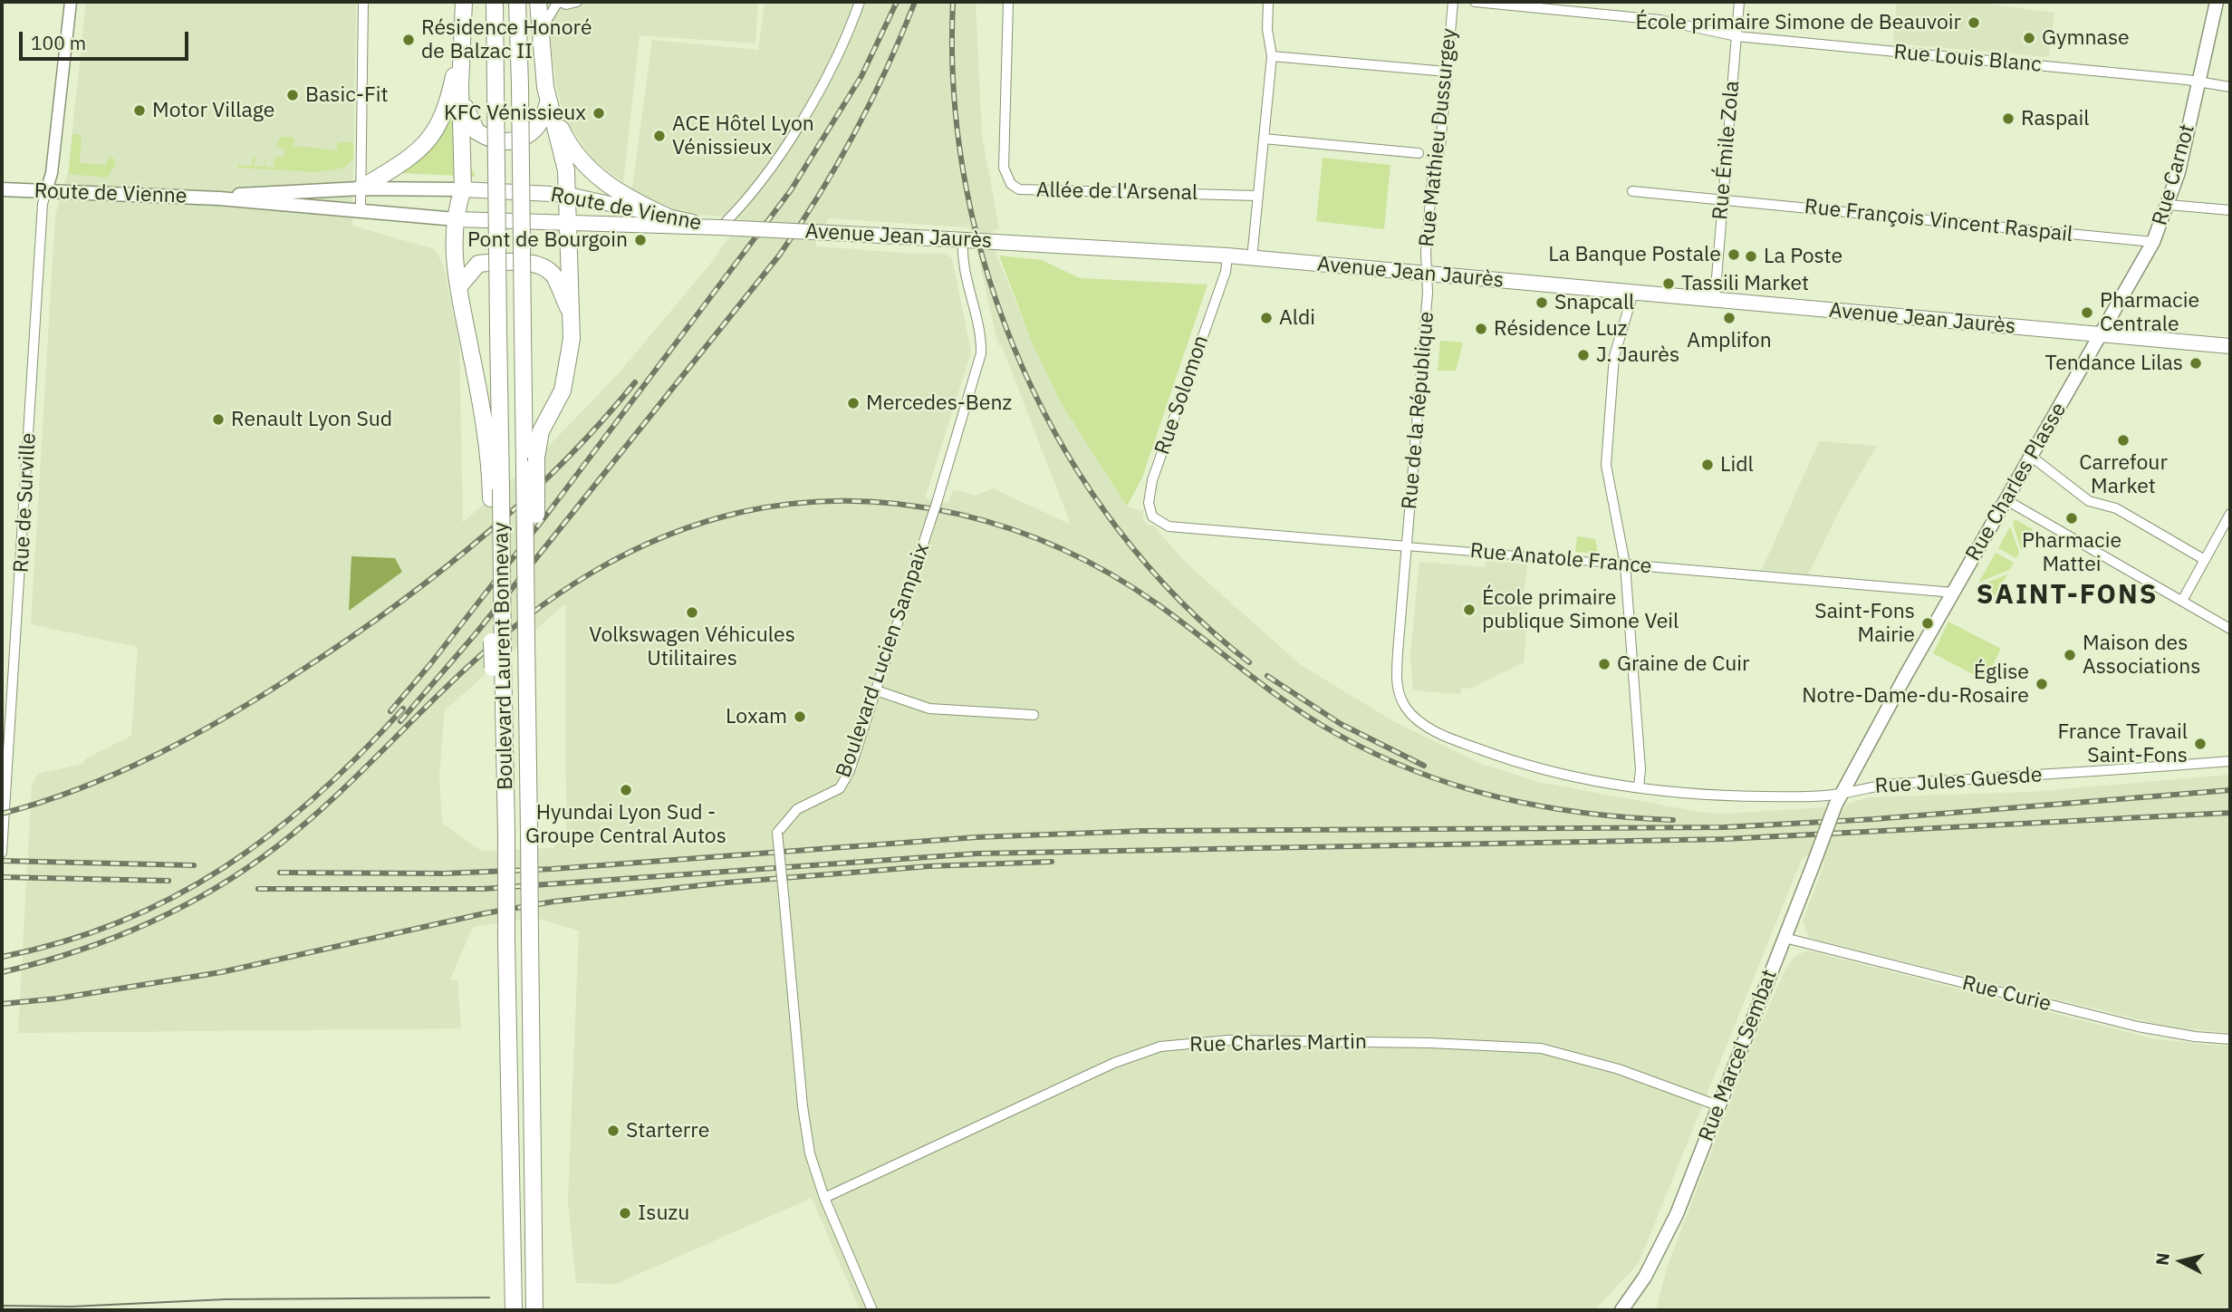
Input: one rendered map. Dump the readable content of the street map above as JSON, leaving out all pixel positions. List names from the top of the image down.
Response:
{
  "streets": {
    "highway": ["Boulevard Laurent Bonnevay"],
    "main road": [
      "Rue Carnot",
      "Route de Vienne",
      "Avenue Jean Jaurès",
      "Rue Charles Plasse",
      "Rue Marcel Sembat"
    ],
    "street": [
      "Rue Louis Blanc",
      "Rue Mathieu Dussurgey",
      "Rue Émile Zola",
      "Allée de l'Arsenal",
      "Rue François Vincent Raspail",
      "Rue Solomon",
      "Rue de la République",
      "Rue de Surville",
      "Rue Anatole France",
      "Boulevard Lucien Sampaix",
      "Rue Jules Guesde",
      "Rue Curie",
      "Rue Charles Martin"
    ]
  },
  "crossings": [
    ["Rue Louis Blanc", "Rue Émile Zola"],
    ["Rue Louis Blanc", "Rue Carnot"],
    ["Rue Mathieu Dussurgey", "Avenue Jean Jaurès"],
    ["Rue Mathieu Dussurgey", "Rue de la République"],
    ["Rue Émile Zola", "Rue François Vincent Raspail"],
    ["Rue Émile Zola", "Avenue Jean Jaurès"],
    ["Rue Carnot", "Rue François Vincent Raspail"],
    ["Rue Carnot", "Avenue Jean Jaurès"],
    ["Rue Carnot", "Rue Charles Plasse"],
    ["Route de Vienne", "Avenue Jean Jaurès"],
    ["Route de Vienne", "Rue de Surville"],
    ["Avenue Jean Jaurès", "Rue Solomon"],
    ["Avenue Jean Jaurès", "Rue de la République"],
    ["Avenue Jean Jaurès", "Rue Charles Plasse"],
    ["Avenue Jean Jaurès", "Boulevard Lucien Sampaix"],
    ["Rue Solomon", "Rue Anatole France"],
    ["Rue de la République", "Rue Anatole France"],
    ["Rue de la République", "Rue Jules Guesde"],
    ["Rue Charles Plasse", "Rue Anatole France"],
    ["Rue Charles Plasse", "Rue Jules Guesde"],
    ["Rue Charles Plasse", "Rue Marcel Sembat"],
    ["Boulevard Lucien Sampaix", "Rue Charles Martin"],
    ["Rue Jules Guesde", "Rue Marcel Sembat"],
    ["Rue Curie", "Rue Marcel Sembat"],
    ["Rue Charles Martin", "Rue Marcel Sembat"]
  ],
  "districts": ["SAINT-FONS"],
  "places": [
    "École primaire Simone de Beauvoir",
    "Gymnase",
    "Résidence Honoré de Balzac II",
    "Basic-Fit",
    "Motor Village",
    "KFC Vénissieux",
    "Raspail",
    "ACE Hôtel Lyon Vénissieux",
    "Pont de Bourgoin",
    "La Banque Postale",
    "La Poste",
    "Tassili Market",
    "Snapcall",
    "Pharmacie Centrale",
    "Aldi",
    "Amplifon",
    "Résidence Luz",
    "J. Jaurès",
    "Tendance Lilas",
    "Mercedes-Benz",
    "Renault Lyon Sud",
    "Carrefour Market",
    "Lidl",
    "Pharmacie Mattei",
    "École primaire publique Simone Veil",
    "Volkswagen Véhicules Utilitaires",
    "Saint-Fons Mairie",
    "Maison des Associations",
    "Graine de Cuir",
    "Église Notre-Dame-du-Rosaire",
    "Loxam",
    "France Travail Saint-Fons",
    "Hyundai Lyon Sud - Groupe Central Autos",
    "Starterre",
    "Isuzu"
  ],
  "scale_bar": "100 m",
  "north": "left"
}
